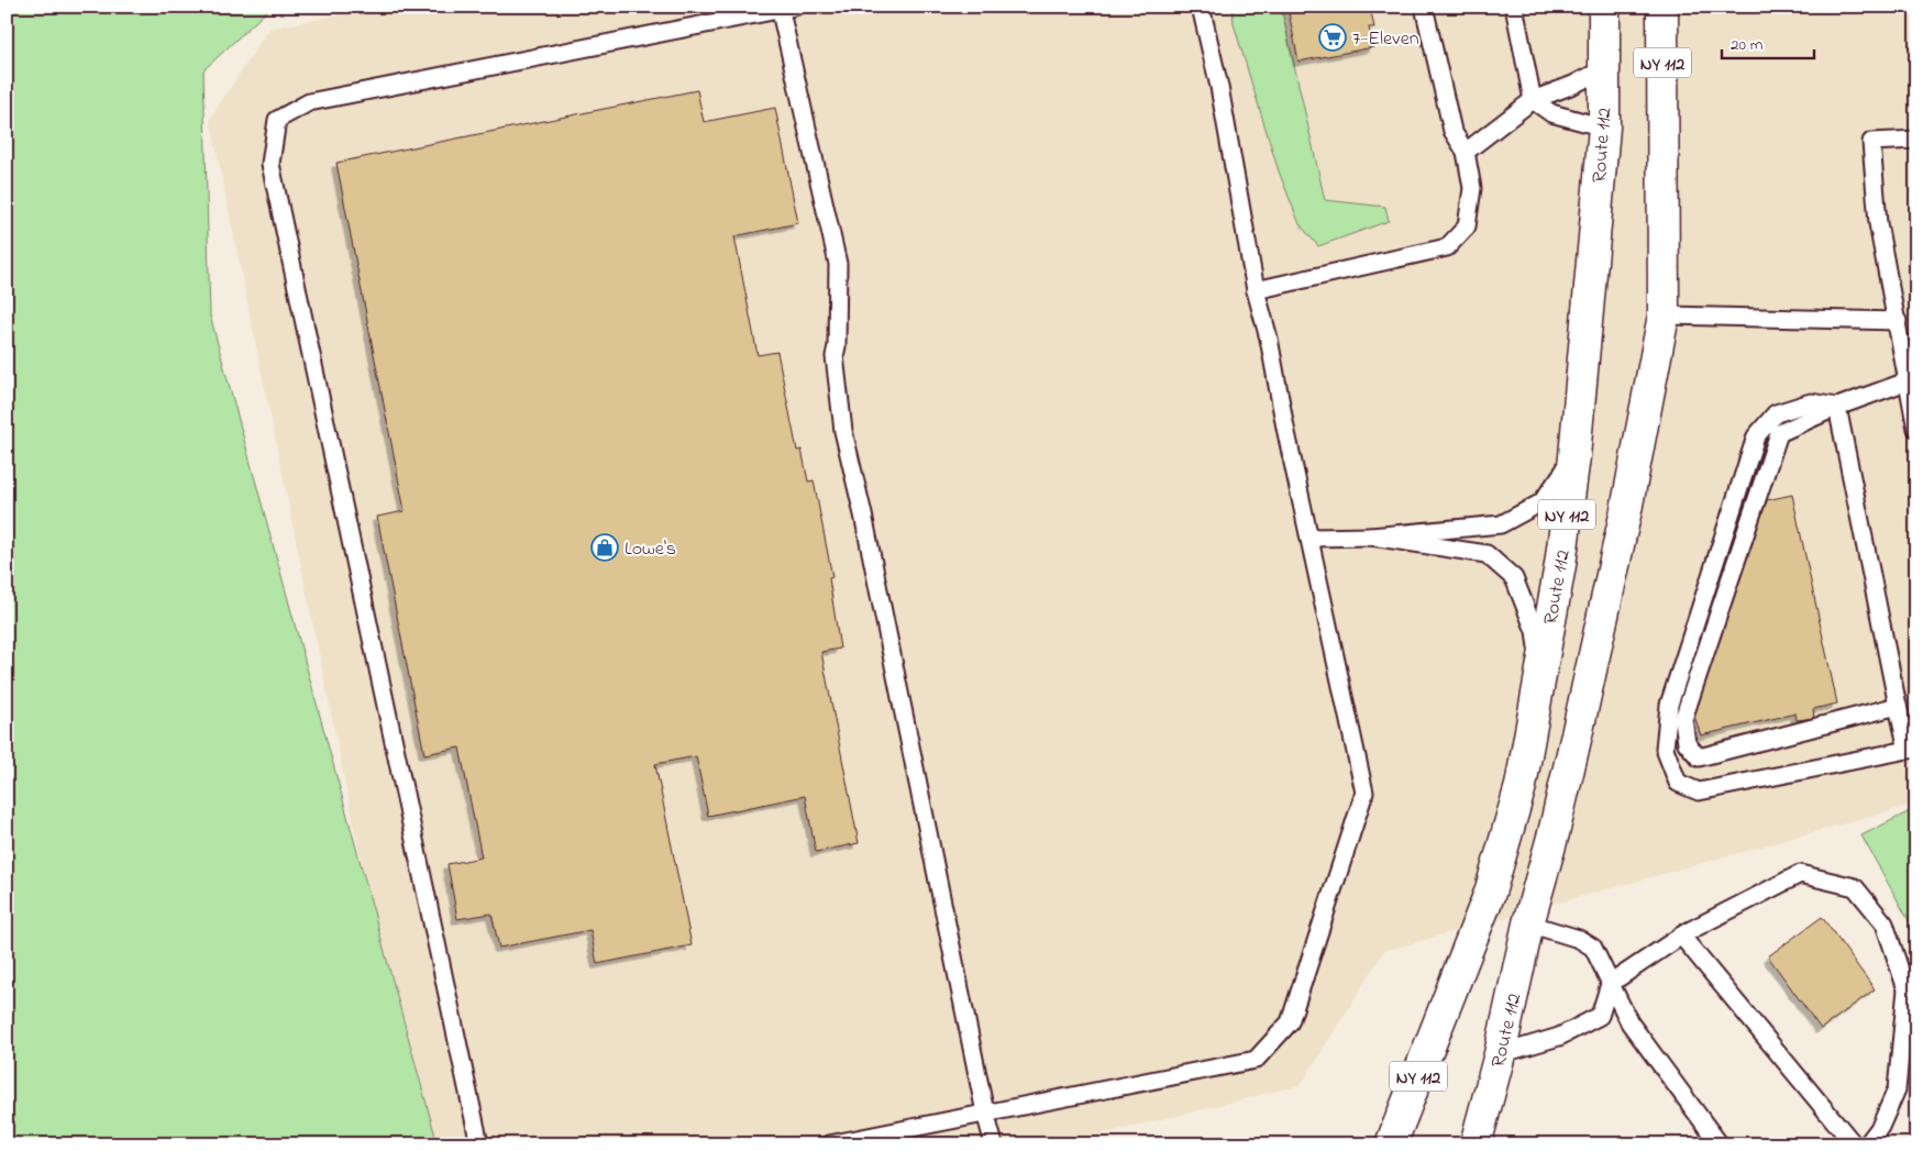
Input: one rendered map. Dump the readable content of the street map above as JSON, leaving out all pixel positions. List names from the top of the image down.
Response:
{
  "streets": {
    "main road": ["NY 112", "Route 112"]
  },
  "places": {
    "supermarket": ["7-Eleven"],
    "shop": ["Lowe's"]
  },
  "scale_bar": "20 m"
}
